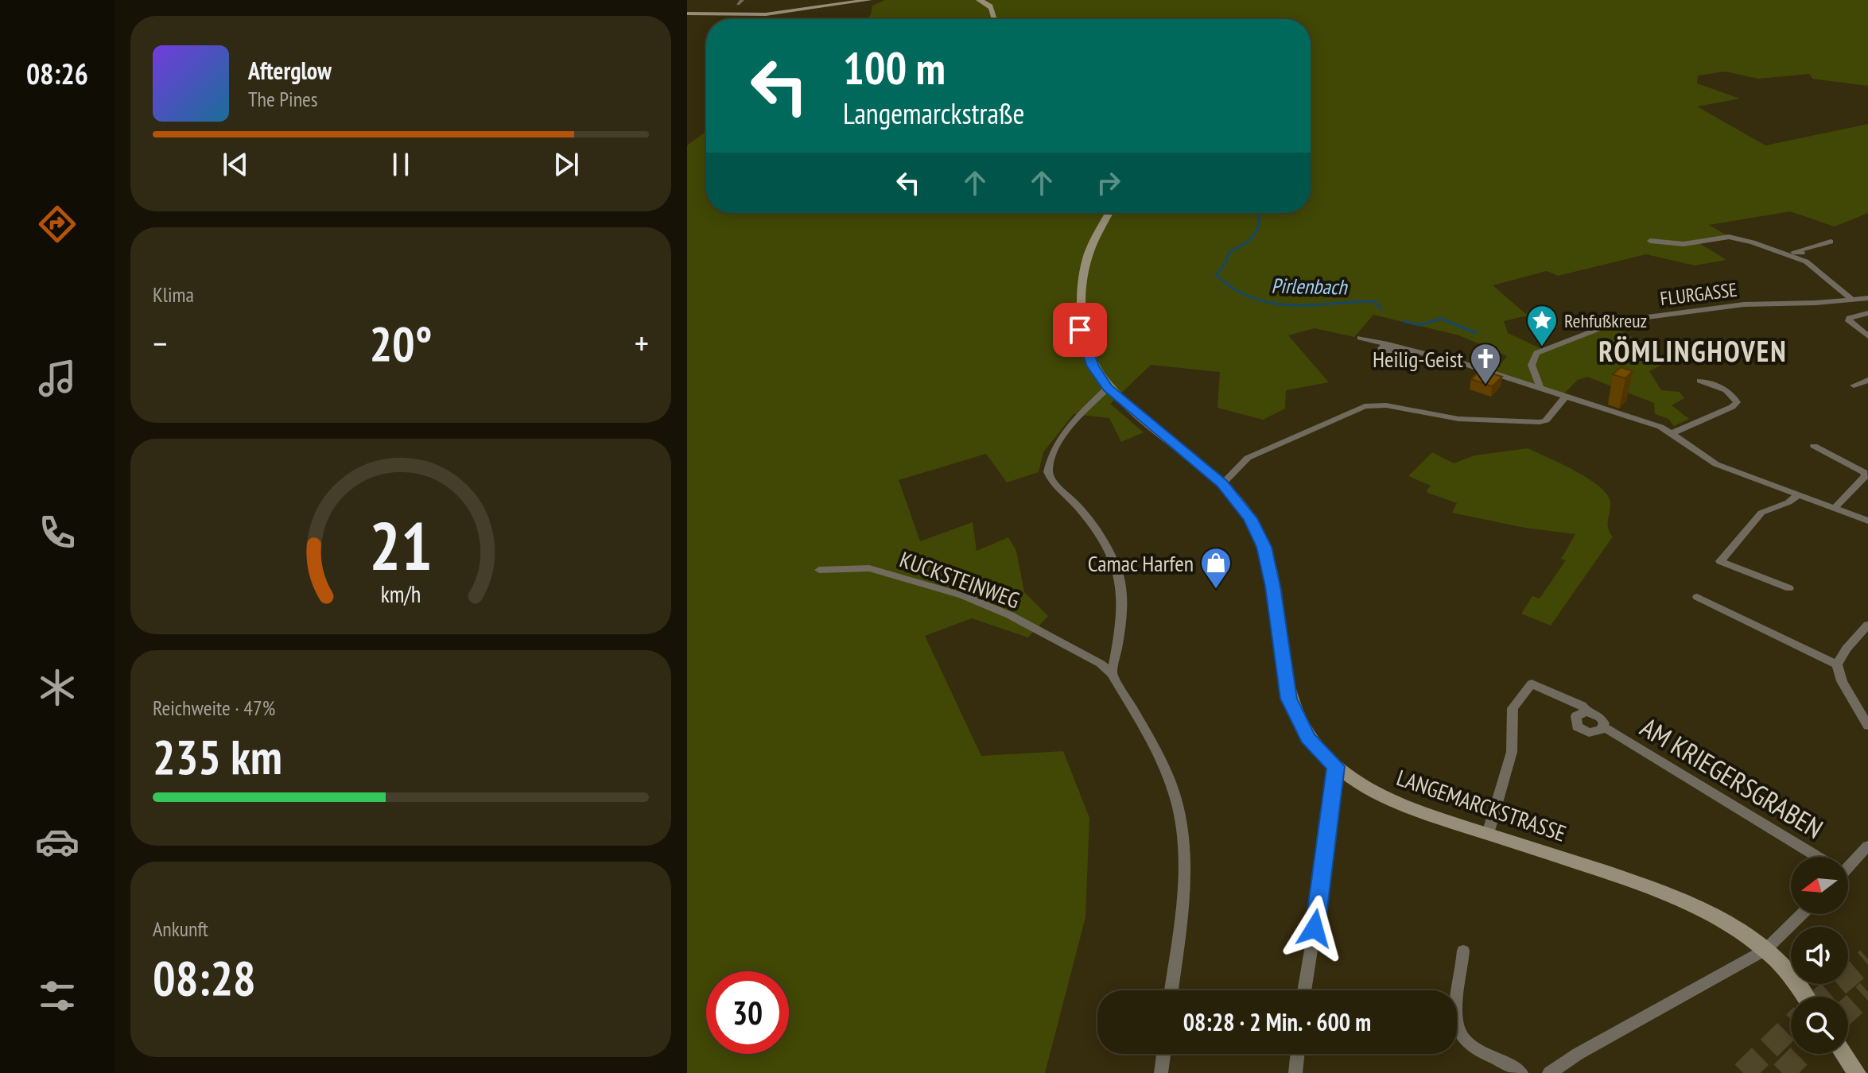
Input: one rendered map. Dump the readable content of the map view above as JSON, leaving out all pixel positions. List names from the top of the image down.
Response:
{
  "streets": {
    "main road": ["LANGEMARCKSTRASSE"],
    "street": ["FLURGASSE", "KUCKSTEINWEG", "AM KRIEGERSGRABEN"]
  },
  "crossings": [
    ["AM KRIEGERSGRABEN", "LANGEMARCKSTRASSE"]
  ],
  "districts": ["RÖMLINGHOVEN"],
  "water": ["Pirlenbach"],
  "places": {
    "place": ["Rehfußkreuz"],
    "church": ["Heilig-Geist"],
    "shop": ["Camac Harfen"]
  },
  "north": "left",
  "page": {
    "tabs": "08:26",
    "turn": ["100 m", "Langemarckstraße"],
    "song": ["Afterglow", "The Pines"],
    "tile": [
      "Klima",
      ["Reichweite · 47%", "235 km"],
      ["Ankunft", "08:28"]
    ],
    "heat": ["−", "20°", "+"],
    "limit": "30",
    "trip": "08:28 · 2 Min. · 600 m",
    "gauge": ["21", "km/h"]
  }
}
